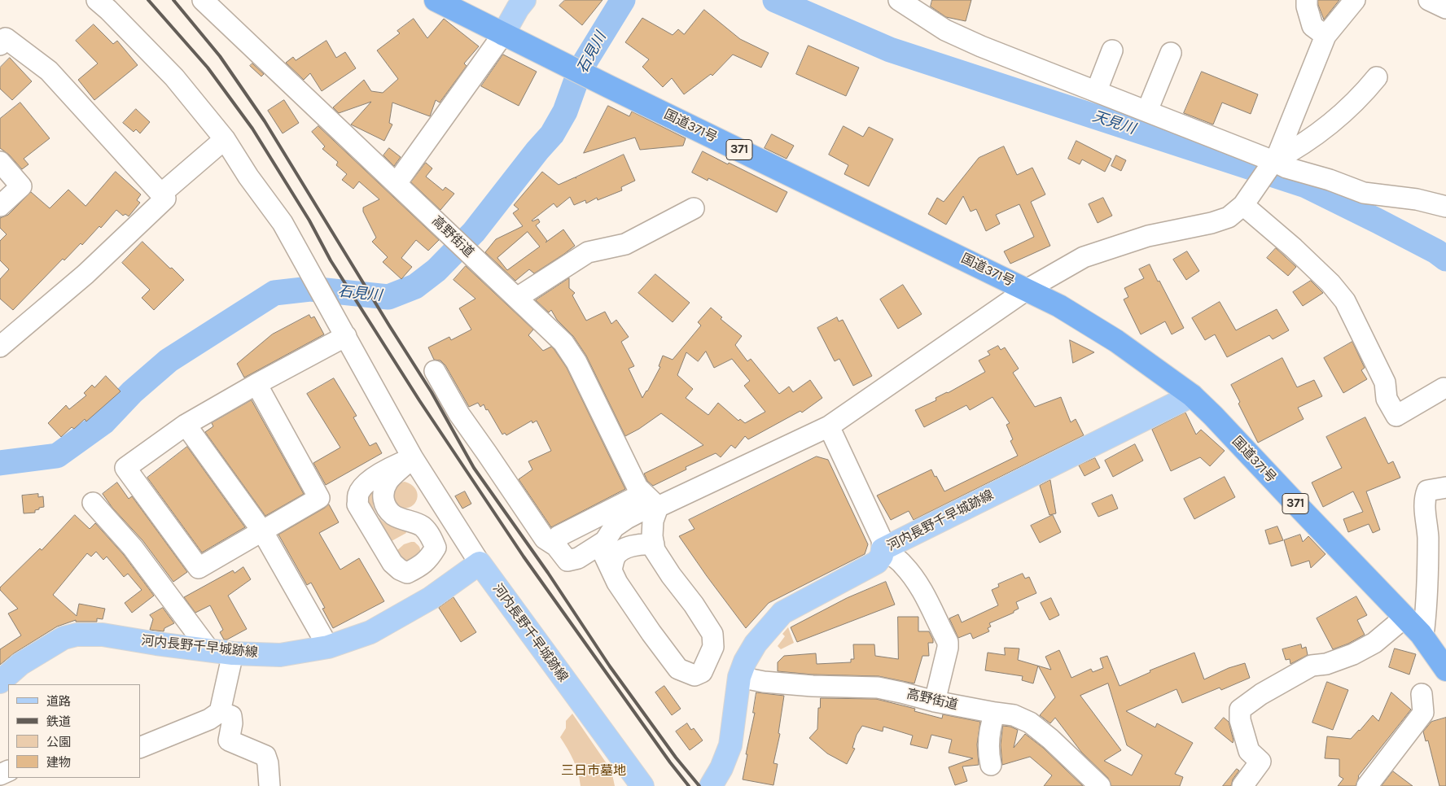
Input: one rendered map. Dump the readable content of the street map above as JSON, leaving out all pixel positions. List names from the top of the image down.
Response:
{
  "streets": {
    "highway": ["国道371号", "371"],
    "main road": ["河内長野千早城跡線"],
    "street": ["高野街道"]
  },
  "crossings": [
    ["国道371号", "河内長野千早城跡線"],
    ["高野街道", "河内長野千早城跡線"]
  ],
  "water": ["石見川", "天見川"],
  "parks": ["三日市墓地"],
  "legend": [
    "道路",
    "鉄道",
    "公園",
    "建物"
  ]
}
